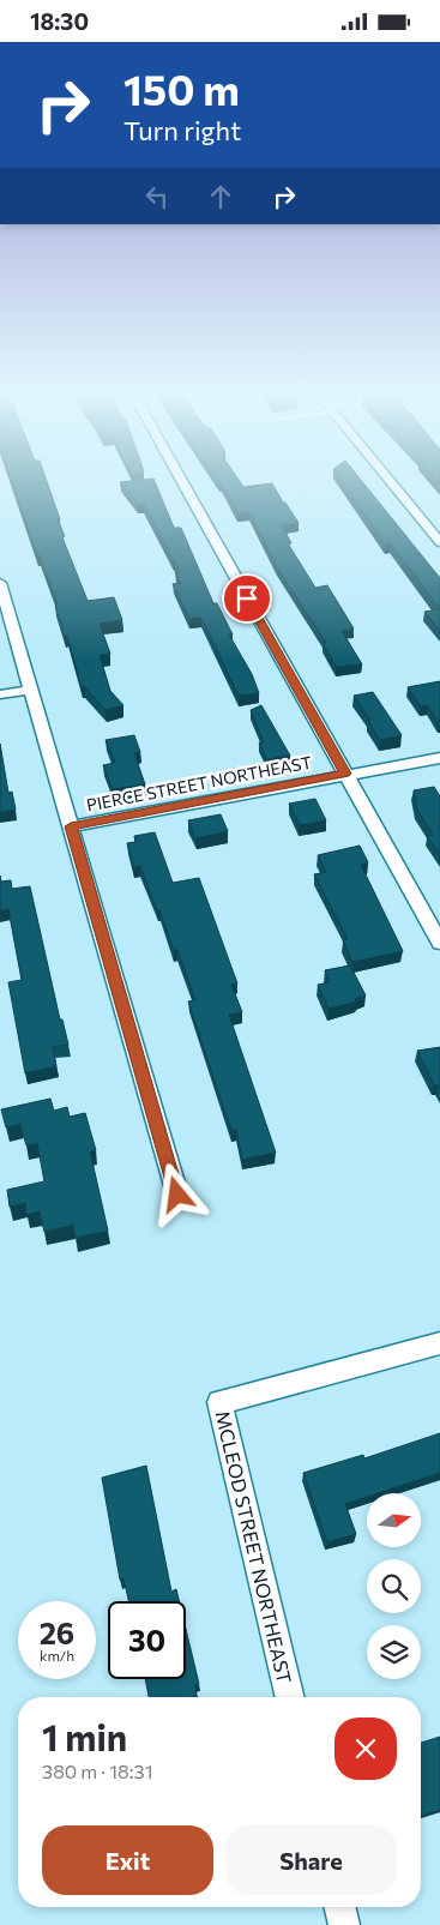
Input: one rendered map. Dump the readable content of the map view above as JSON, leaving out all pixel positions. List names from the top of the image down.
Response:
{
  "streets": {
    "street": ["PIERCE STREET NORTHEAST", "MCLEOD STREET NORTHEAST"]
  },
  "north": "right",
  "page": {
    "status": "18:30",
    "turn": ["150 m", "Turn right"],
    "speed": "26 km/h",
    "limit": "30",
    "heading": ["1 min", "380 m · 18:31"],
    "buttons": ["Exit", "Share"]
  }
}
